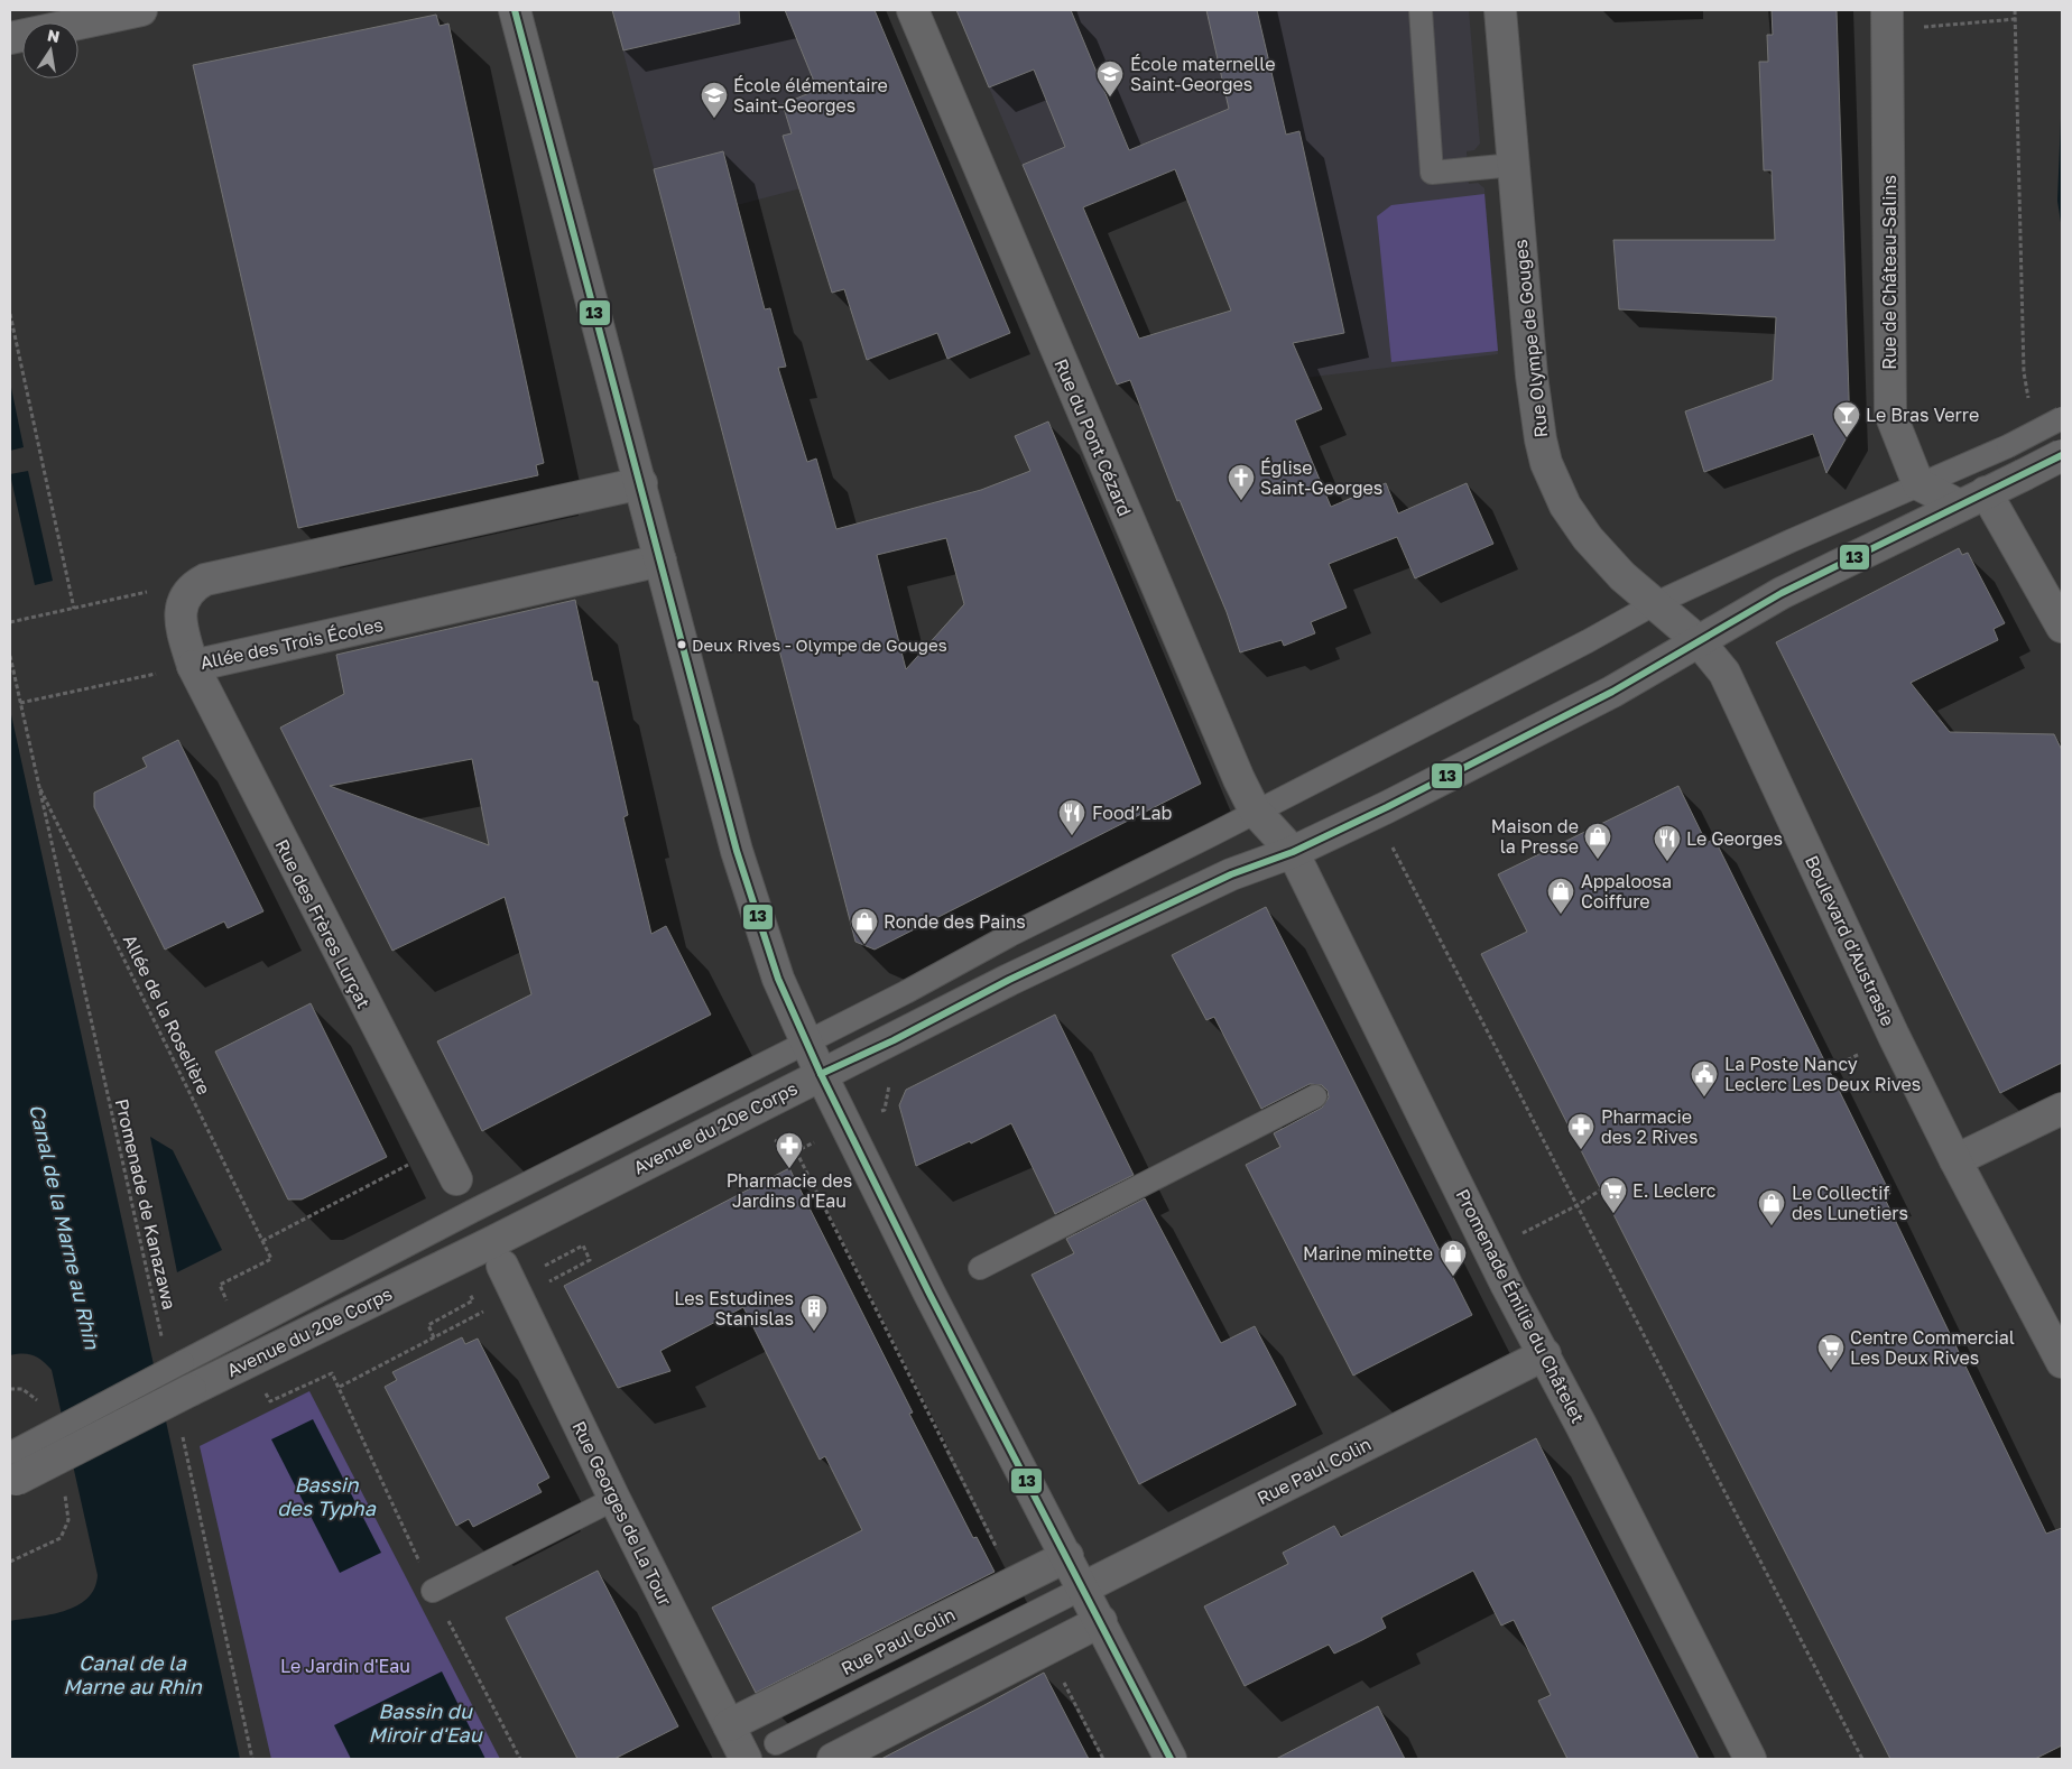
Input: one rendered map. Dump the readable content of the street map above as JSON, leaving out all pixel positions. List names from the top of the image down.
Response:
{
  "streets": {
    "street": [
      "Rue de Château-Salins",
      "Rue Olympe de Gouges",
      "Rue du Pont Cézard",
      "Allée des Trois Écoles",
      "Rue des Frères Lurçat",
      "Boulevard d'Austrasie",
      "Avenue du 20e Corps",
      "Promenade Émilie du Châtelet",
      "Rue Paul Colin",
      "Rue Georges de La Tour"
    ],
    "path": ["Allée de la Roselière", "Promenade de Kanazawa"]
  },
  "crossings": [
    ["Rue Olympe de Gouges", "Boulevard d'Austrasie"],
    ["Rue Olympe de Gouges", "Avenue du 20e Corps"],
    ["Rue du Pont Cézard", "Avenue du 20e Corps"],
    ["Rue du Pont Cézard", "Promenade Émilie du Châtelet"],
    ["Allée des Trois Écoles", "Rue des Frères Lurçat"],
    ["Boulevard d'Austrasie", "Avenue du 20e Corps"],
    ["Allée de la Roselière", "Promenade de Kanazawa"],
    ["Avenue du 20e Corps", "Promenade Émilie du Châtelet"],
    ["Promenade Émilie du Châtelet", "Rue Paul Colin"],
    ["Rue Paul Colin", "Rue Georges de La Tour"]
  ],
  "water": ["Canal de la Marne au Rhin", "Bassin des Typha", "Bassin du Miroir d'Eau"],
  "parks": ["Le Jardin d'Eau"],
  "places": {
    "school or university": ["École maternelle Saint-Georges", "École élémentaire Saint-Georges"],
    "bar": ["Le Bras Verre"],
    "church": ["Église Saint-Georges"],
    "other": ["Deux Rives - Olympe de Gouges"],
    "restaurant": ["Food’Lab", "Le Georges"],
    "shop": [
      "Maison de la Presse",
      "Appaloosa Coiffure",
      "Ronde des Pains",
      "Le Collectif des Lunetiers",
      "Marine minette"
    ],
    "public building": ["La Poste Nancy Leclerc Les Deux Rives"],
    "pharmacy": ["Pharmacie des 2 Rives", "Pharmacie des Jardins d'Eau"],
    "supermarket": ["E. Leclerc", "Centre Commercial Les Deux Rives"],
    "building": ["Les Estudines Stanislas"]
  },
  "lines": ["transit line 13"],
  "north": "top"
}
